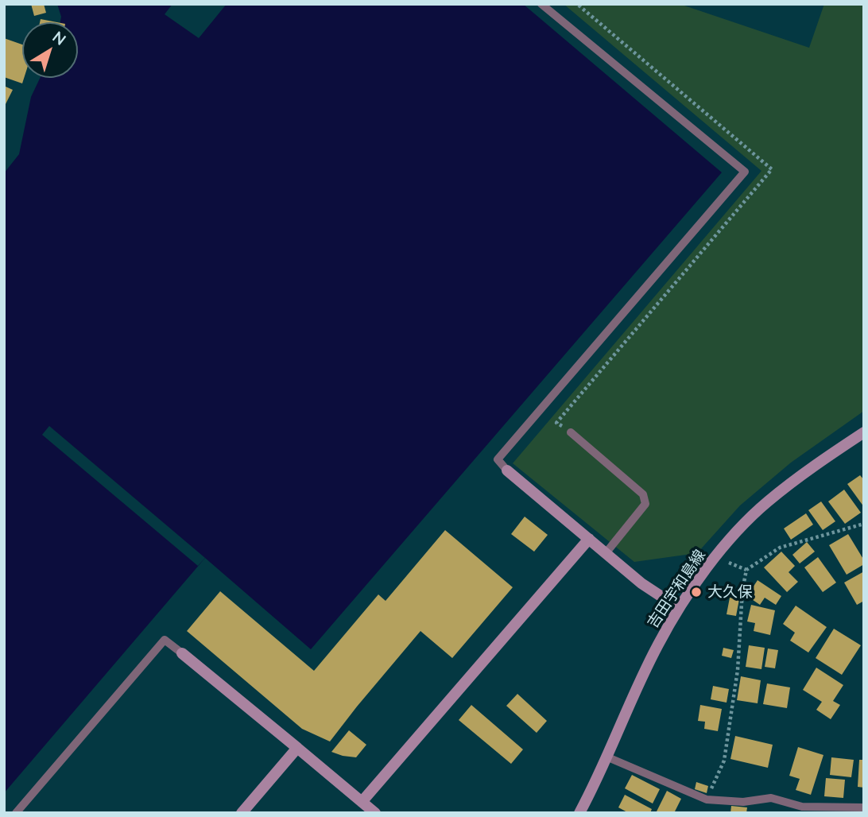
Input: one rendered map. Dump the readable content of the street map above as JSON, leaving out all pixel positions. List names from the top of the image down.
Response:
{
  "streets": {
    "street": ["吉田宇和島線"]
  },
  "places": ["大久保"],
  "north": "top right"
}
